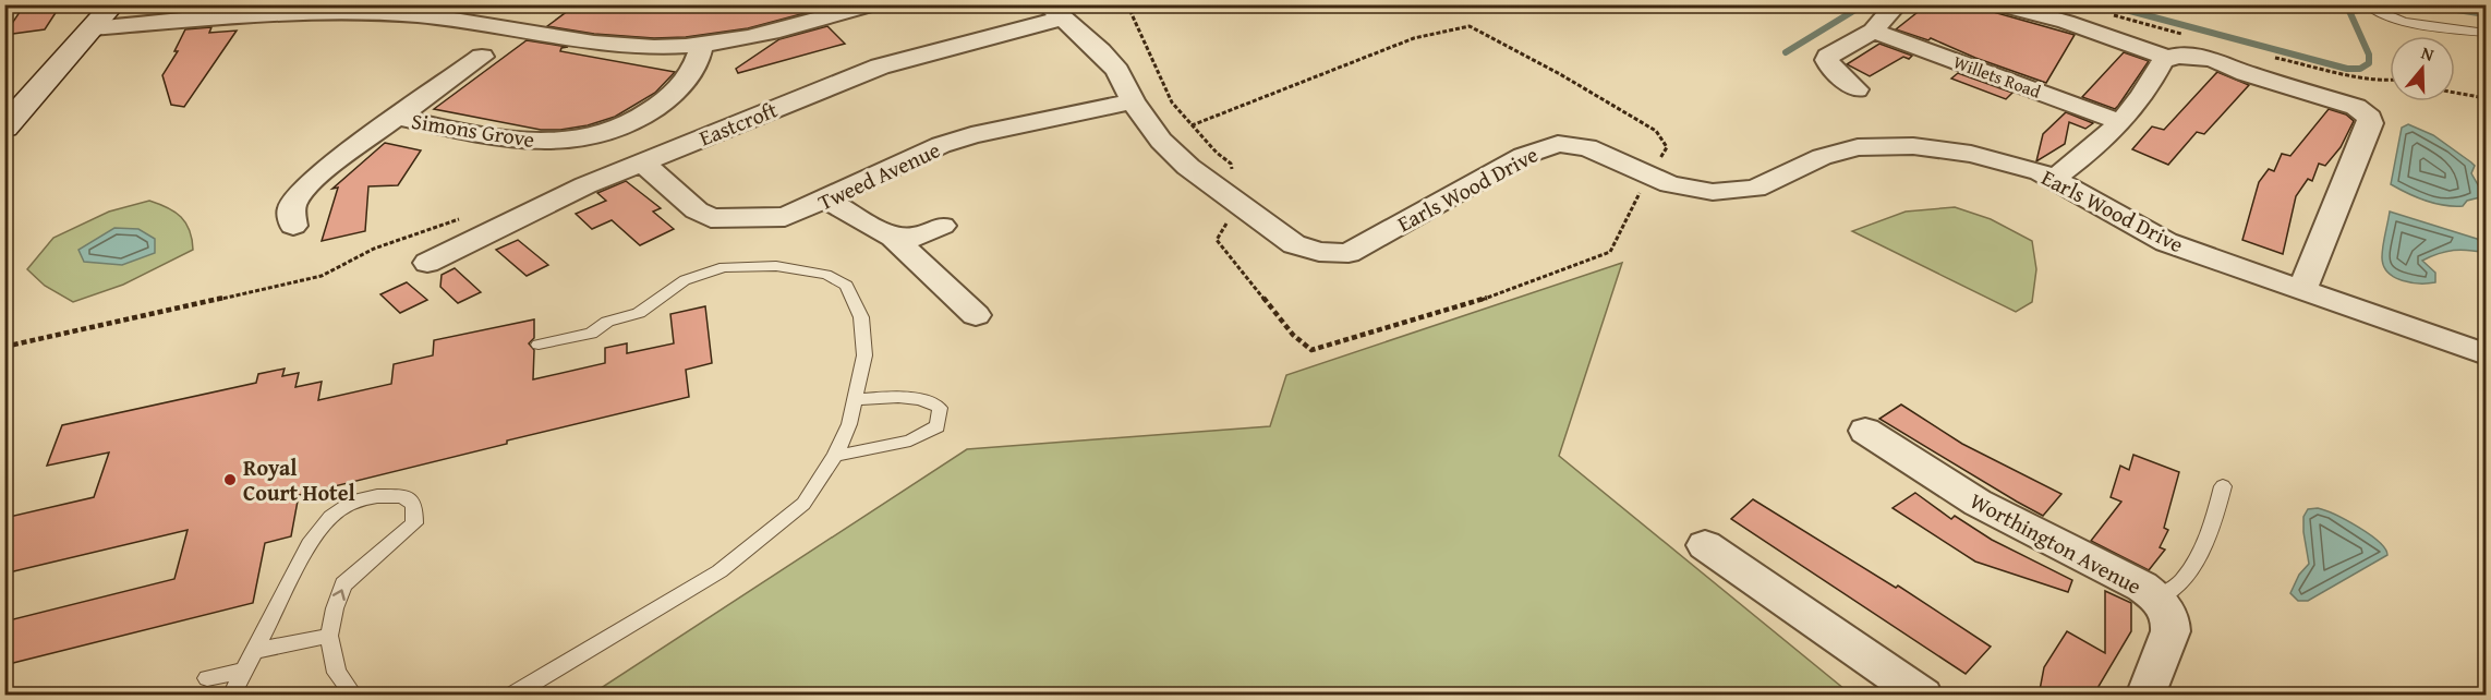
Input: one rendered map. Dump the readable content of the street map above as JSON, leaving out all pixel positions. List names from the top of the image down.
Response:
{
  "streets": {
    "street": [
      "Willets Road",
      "Eastcroft",
      "Simons Grove",
      "Tweed Avenue",
      "Earls Wood Drive",
      "Worthington Avenue"
    ]
  },
  "crossings": [
    ["Eastcroft", "Tweed Avenue"],
    ["Eastcroft", "Earls Wood Drive"],
    ["Tweed Avenue", "Earls Wood Drive"]
  ],
  "places": ["Royal Court Hotel"],
  "north": "top"
}
